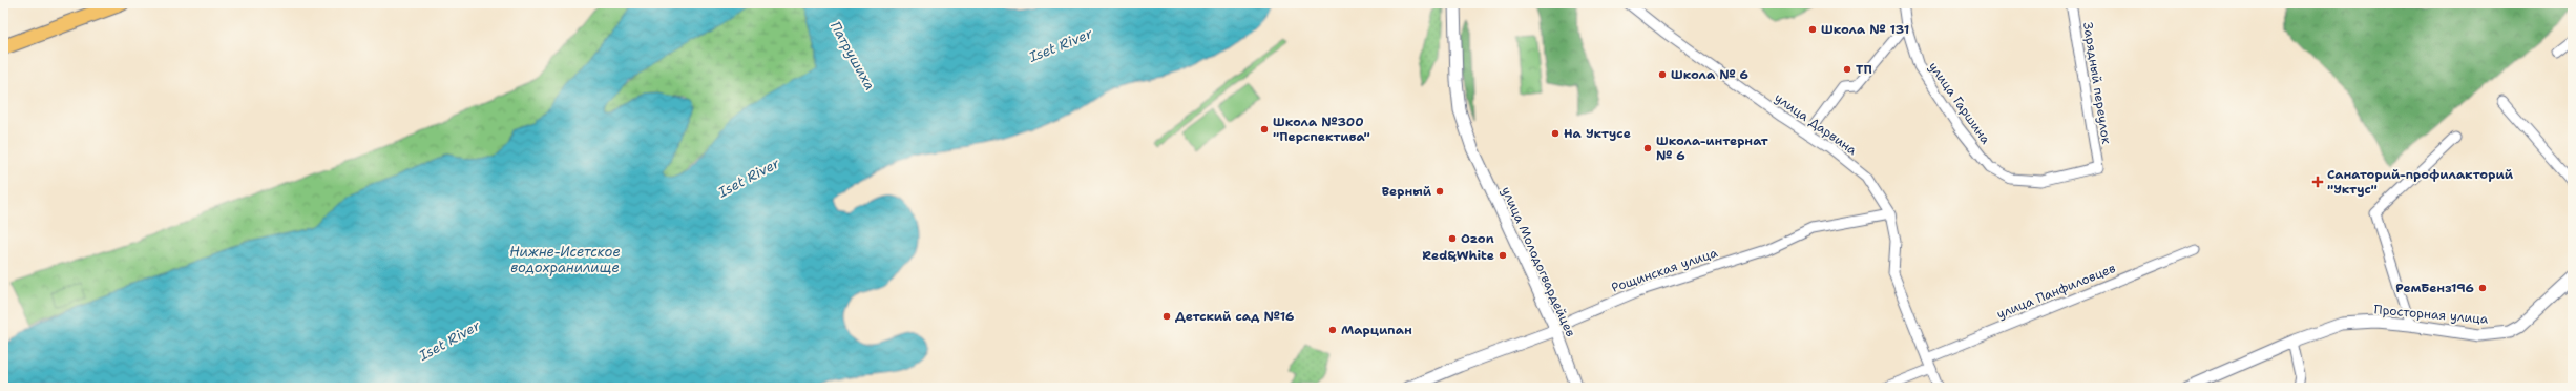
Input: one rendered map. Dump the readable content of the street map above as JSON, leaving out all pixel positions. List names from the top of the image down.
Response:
{
  "streets": {
    "street": [
      "Зарядный переулок",
      "улица Гаршина",
      "улица Дарвина",
      "улица Молодогвардейцев",
      "Рощинская улица",
      "улица Панфиловцев",
      "Просторная улица"
    ]
  },
  "crossings": [
    ["Зарядный переулок", "улица Гаршина"],
    ["улица Дарвина", "Рощинская улица"],
    ["улица Дарвина", "улица Панфиловцев"],
    ["улица Молодогвардейцев", "Рощинская улица"]
  ],
  "water": ["Iset River", "Патрушиха", "Нижне-Исетское водохранилище"],
  "places": {
    "other": [
      "Школа № 131",
      "ТП",
      "Школа № 6",
      "Школа №300 \"Перспектива\"",
      "На Уктусе",
      "Школа-интернат № 6",
      "Верный",
      "Ozon",
      "Red&White",
      "РемБенз196",
      "Детский сад №16",
      "Марципан"
    ],
    "health": ["Санаторий-профилакторий \"Уктус\""]
  }
}
